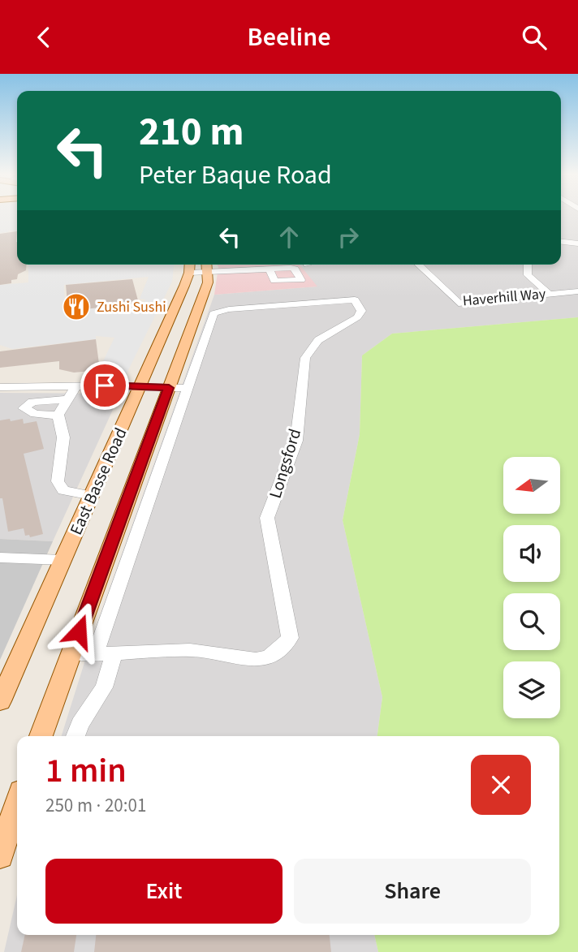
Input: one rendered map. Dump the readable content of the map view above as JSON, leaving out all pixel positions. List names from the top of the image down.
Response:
{
  "streets": {
    "main road": ["East Basse Road"],
    "street": ["Haverhill Way", "Longsford"]
  },
  "crossings": [
    ["Longsford", "East Basse Road"]
  ],
  "places": {
    "restaurant": ["Zushi Sushi"]
  },
  "north": "left",
  "page": {
    "header": "Beeline",
    "turn": ["210 m", "Peter Baque Road"],
    "heading": ["1 min", "250 m · 20:01"],
    "buttons": ["Exit", "Share"]
  }
}
